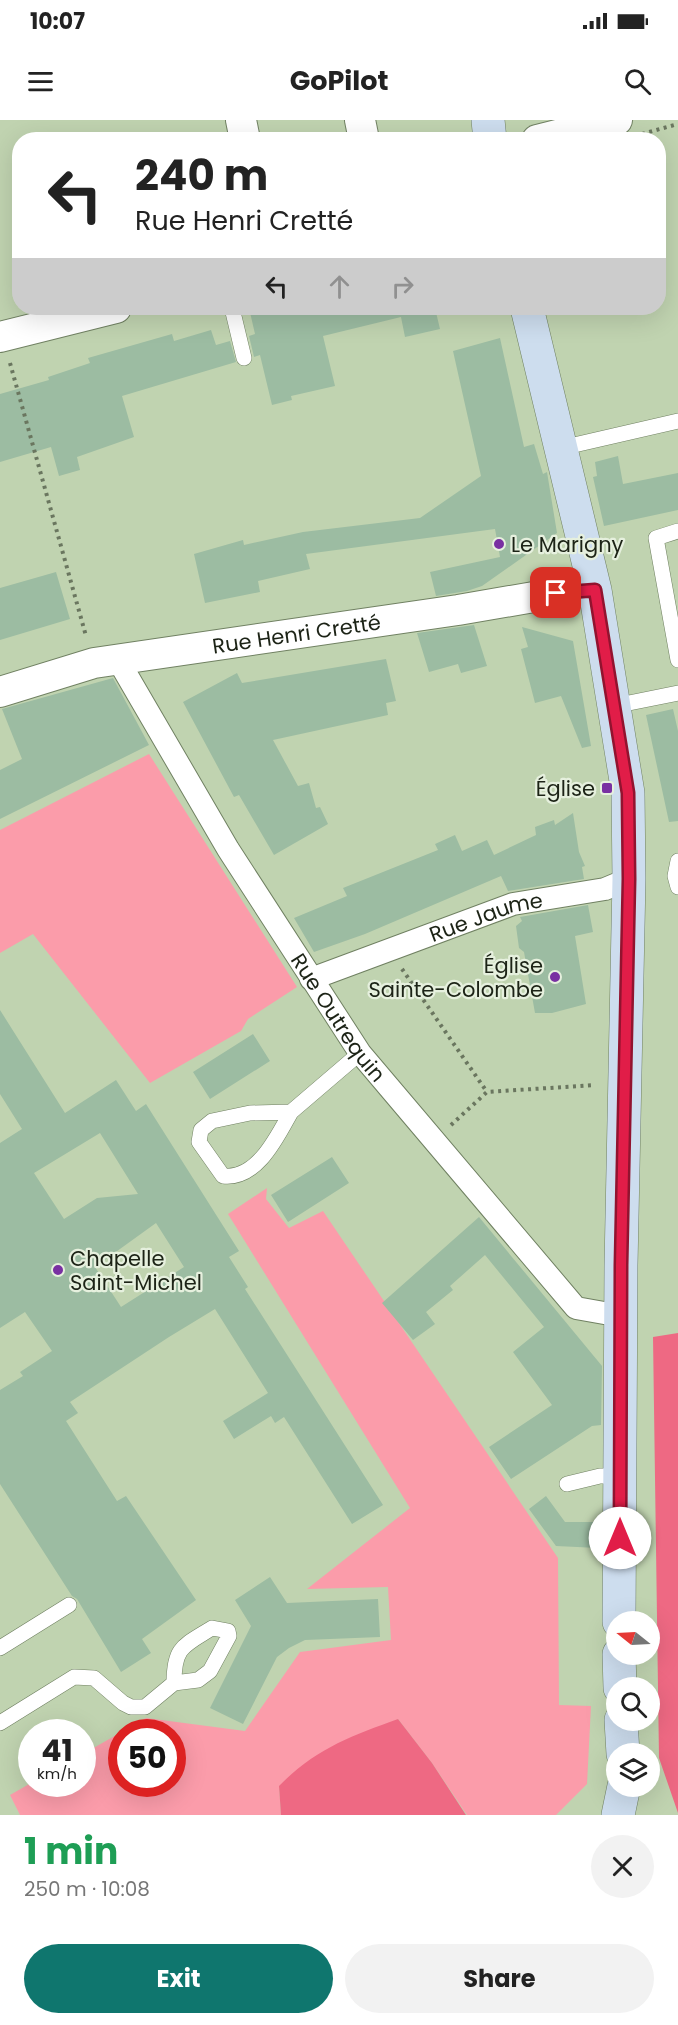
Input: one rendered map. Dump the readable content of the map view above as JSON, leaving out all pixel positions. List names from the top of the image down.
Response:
{
  "streets": {
    "street": ["Rue Henri Cretté", "Rue Jaume", "Rue Outrequin"]
  },
  "crossings": [
    ["Rue Henri Cretté", "Rue Outrequin"],
    ["Rue Jaume", "Rue Outrequin"]
  ],
  "places": {
    "other": ["Le Marigny", "Église Sainte-Colombe", "Chapelle Saint-Michel"],
    "transit": ["Église"]
  },
  "north": "left",
  "page": {
    "status": "10:07",
    "header": "GoPilot",
    "turn": ["240 m", "Rue Henri Cretté"],
    "speed": "41 km/h",
    "limit": "50",
    "heading": ["1 min", "250 m · 10:08"],
    "buttons": ["Exit", "Share"]
  }
}
